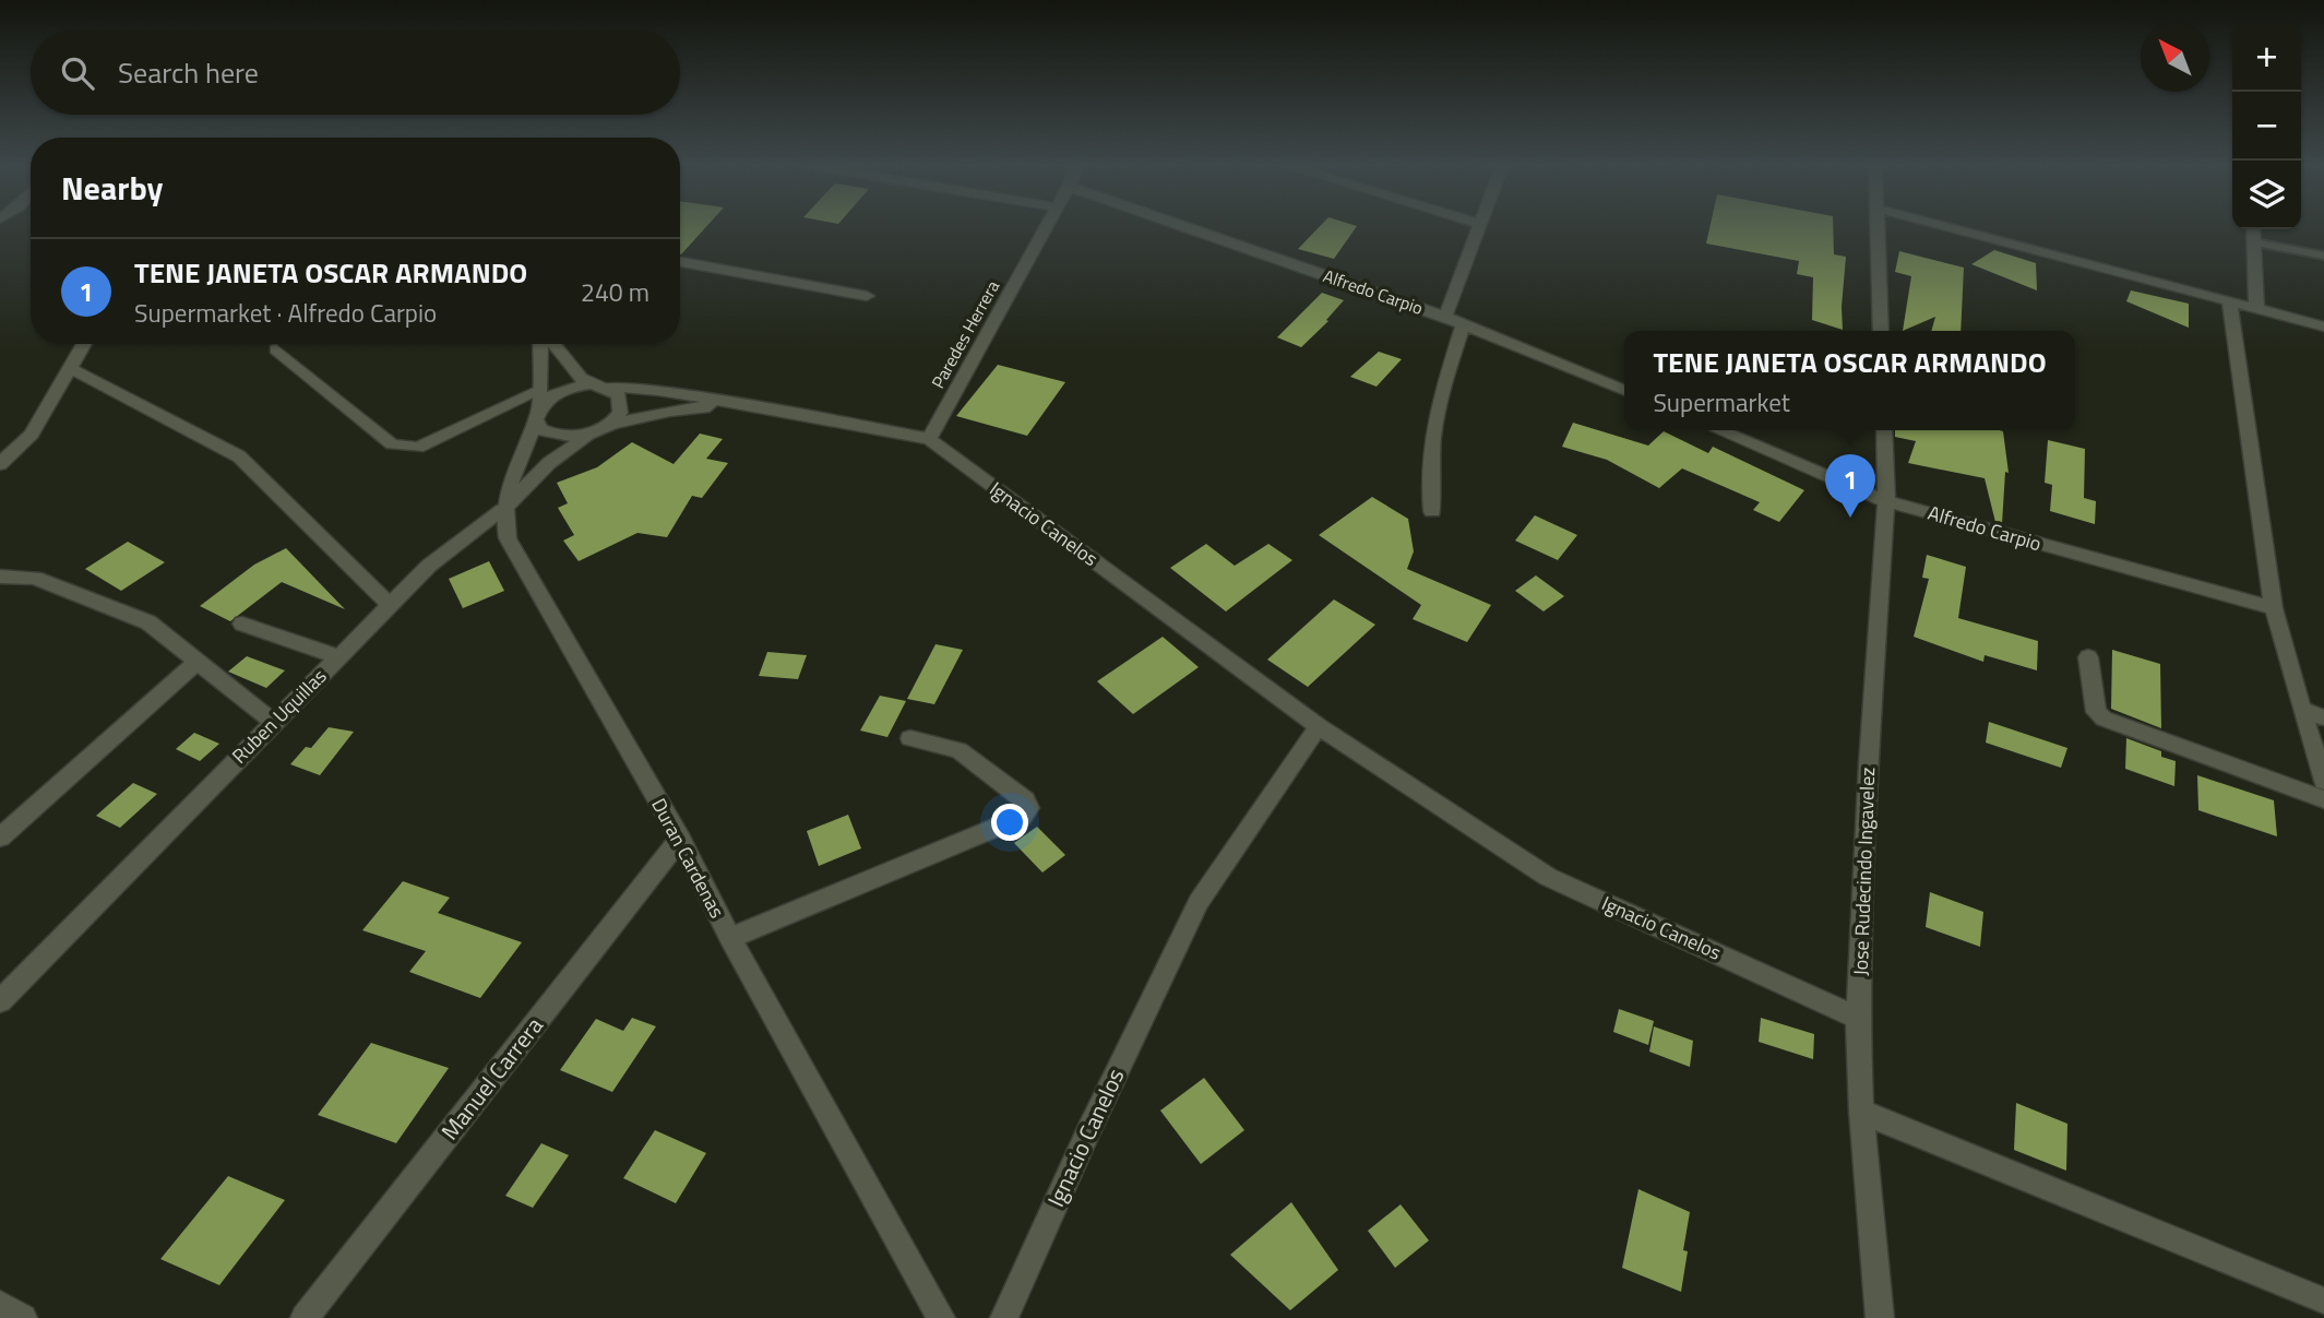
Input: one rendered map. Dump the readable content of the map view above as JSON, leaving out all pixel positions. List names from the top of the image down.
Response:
{
  "streets": {
    "street": [
      "Alfredo Carpio",
      "Paredes Herrera",
      "Ignacio Canelos",
      "Ruben Uquillas",
      "Duran Cardenas",
      "Jose Rudecindo Ingavelez",
      "Manuel Carrera"
    ]
  },
  "crossings": [
    ["Alfredo Carpio", "Jose Rudecindo Ingavelez"],
    ["Paredes Herrera", "Ignacio Canelos"],
    ["Ignacio Canelos", "Jose Rudecindo Ingavelez"],
    ["Ruben Uquillas", "Duran Cardenas"],
    ["Duran Cardenas", "Manuel Carrera"]
  ],
  "north": "top left",
  "page": {
    "map_buttons": ["+", "−"],
    "search": "Search here",
    "heading": "Nearby",
    "list": [
      {
        "mark": "1",
        "name": "TENE JANETA OSCAR ARMANDO",
        "note": "Supermarket · Alfredo Carpio",
        "value": "240 m"
      }
    ],
    "popup": ["TENE JANETA OSCAR ARMANDO", "Supermarket"],
    "pins": "1"
  }
}
